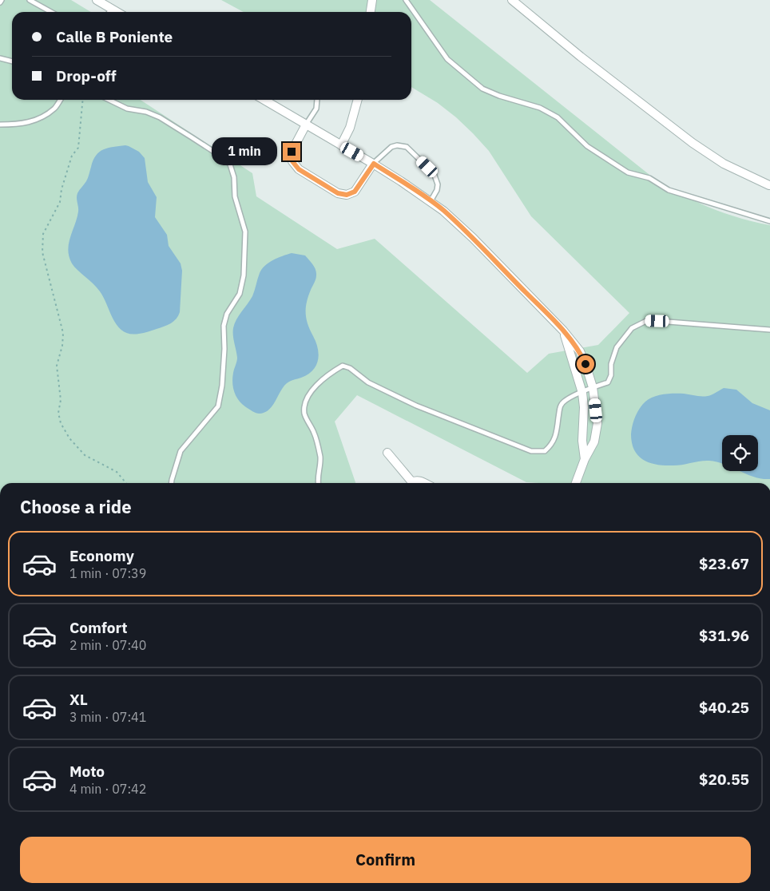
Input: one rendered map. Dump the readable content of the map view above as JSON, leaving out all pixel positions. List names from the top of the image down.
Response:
{
  "page": {
    "banner": ["Calle B Poniente", "Drop-off"],
    "bubble": "1 min",
    "heading": "Choose a ride",
    "list": [
      {
        "name": "Economy",
        "note": "1 min · 07:39",
        "value": "$23.67"
      },
      {
        "name": "Comfort",
        "note": "2 min · 07:40",
        "value": "$31.96"
      },
      {
        "name": "XL",
        "note": "3 min · 07:41",
        "value": "$40.25"
      },
      {
        "name": "Moto",
        "note": "4 min · 07:42",
        "value": "$20.55"
      }
    ],
    "buttons": "Confirm"
  }
}
